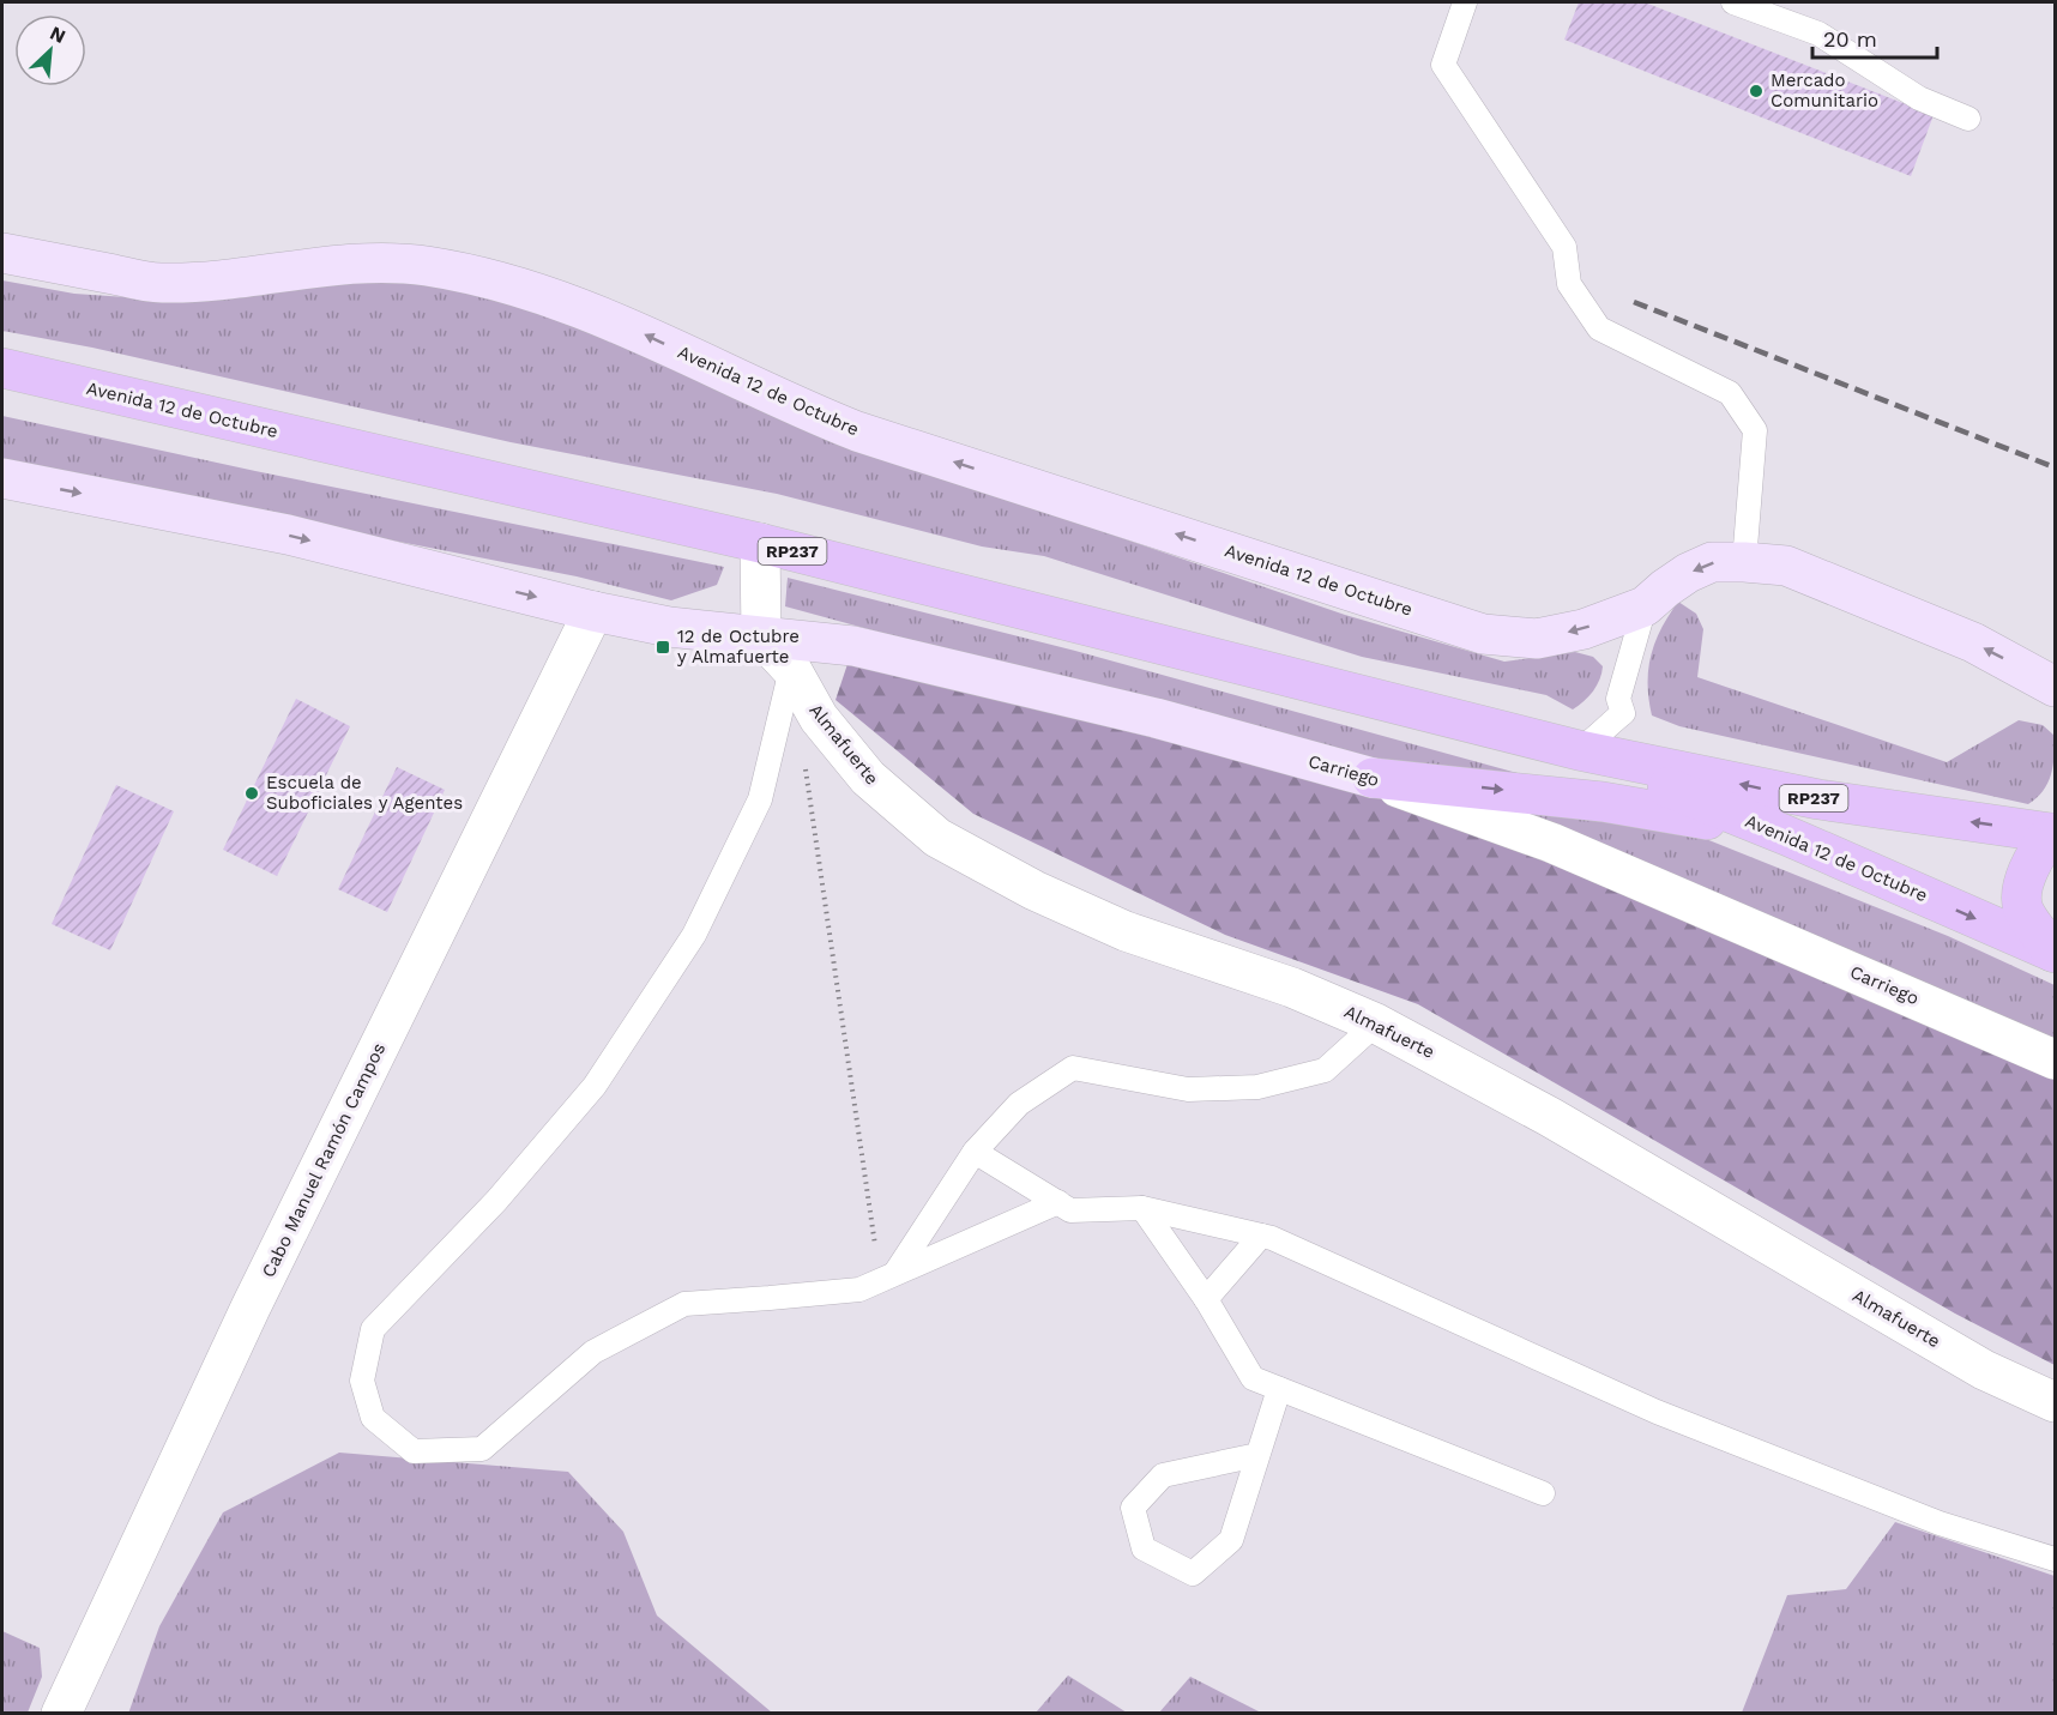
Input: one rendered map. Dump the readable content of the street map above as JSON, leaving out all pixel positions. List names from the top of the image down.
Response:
{
  "streets": {
    "main road": ["Avenida 12 de Octubre", "RP237"],
    "street": ["Almafuerte", "Carriego", "Cabo Manuel Ramón Campos"]
  },
  "crossings": [
    ["Almafuerte", "Carriego"],
    ["Carriego", "Cabo Manuel Ramón Campos"]
  ],
  "places": {
    "other": ["Mercado Comunitario", "Escuela de Suboficiales y Agentes"],
    "transit": ["12 de Octubre y Almafuerte"]
  },
  "scale_bar": "20 m",
  "north": "top right"
}
